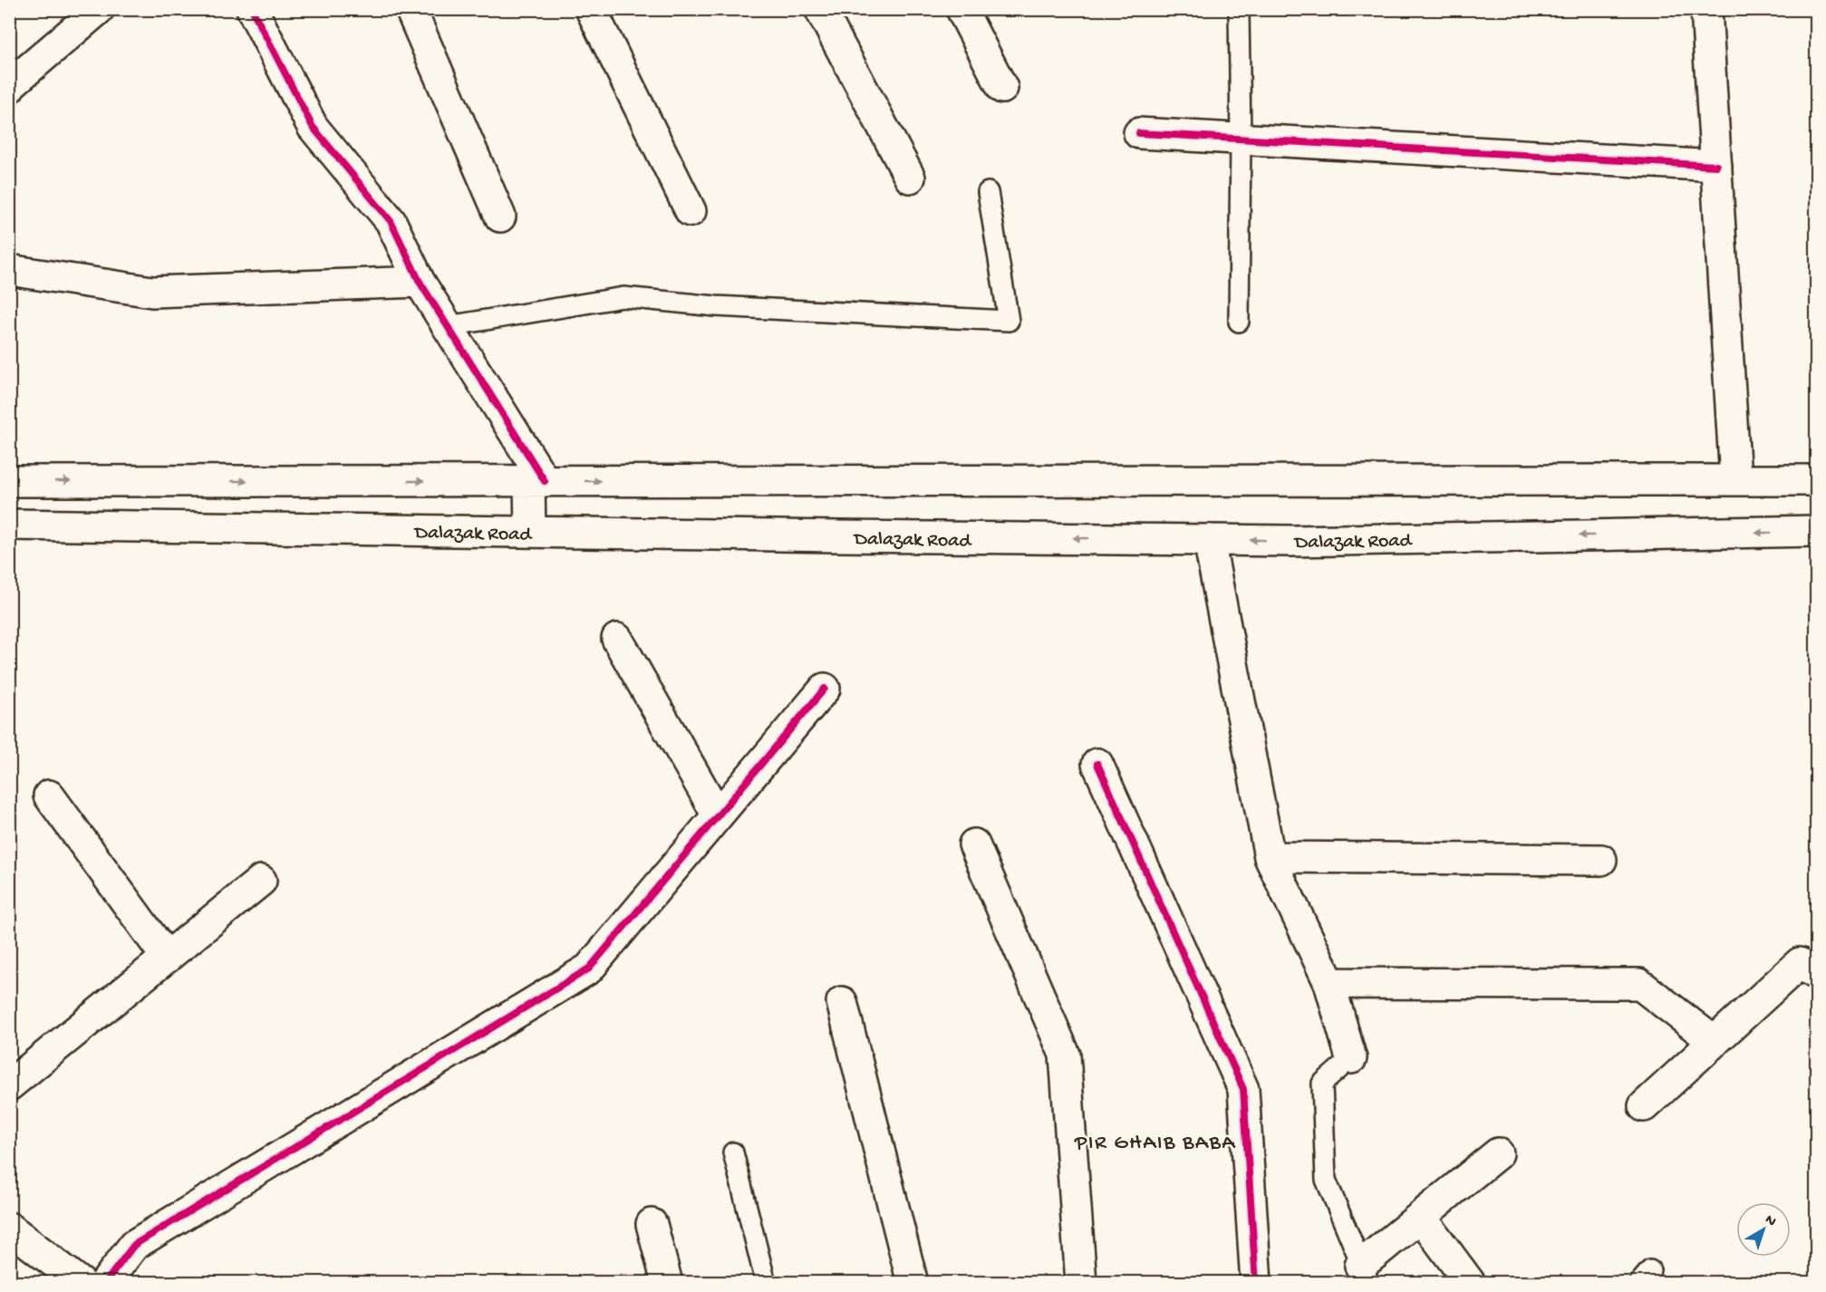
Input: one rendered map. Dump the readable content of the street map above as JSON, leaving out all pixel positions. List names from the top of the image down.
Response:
{
  "streets": {
    "street": ["Dalazak Road"]
  },
  "districts": ["PIR GHAIB BABA"],
  "north": "top right"
}
